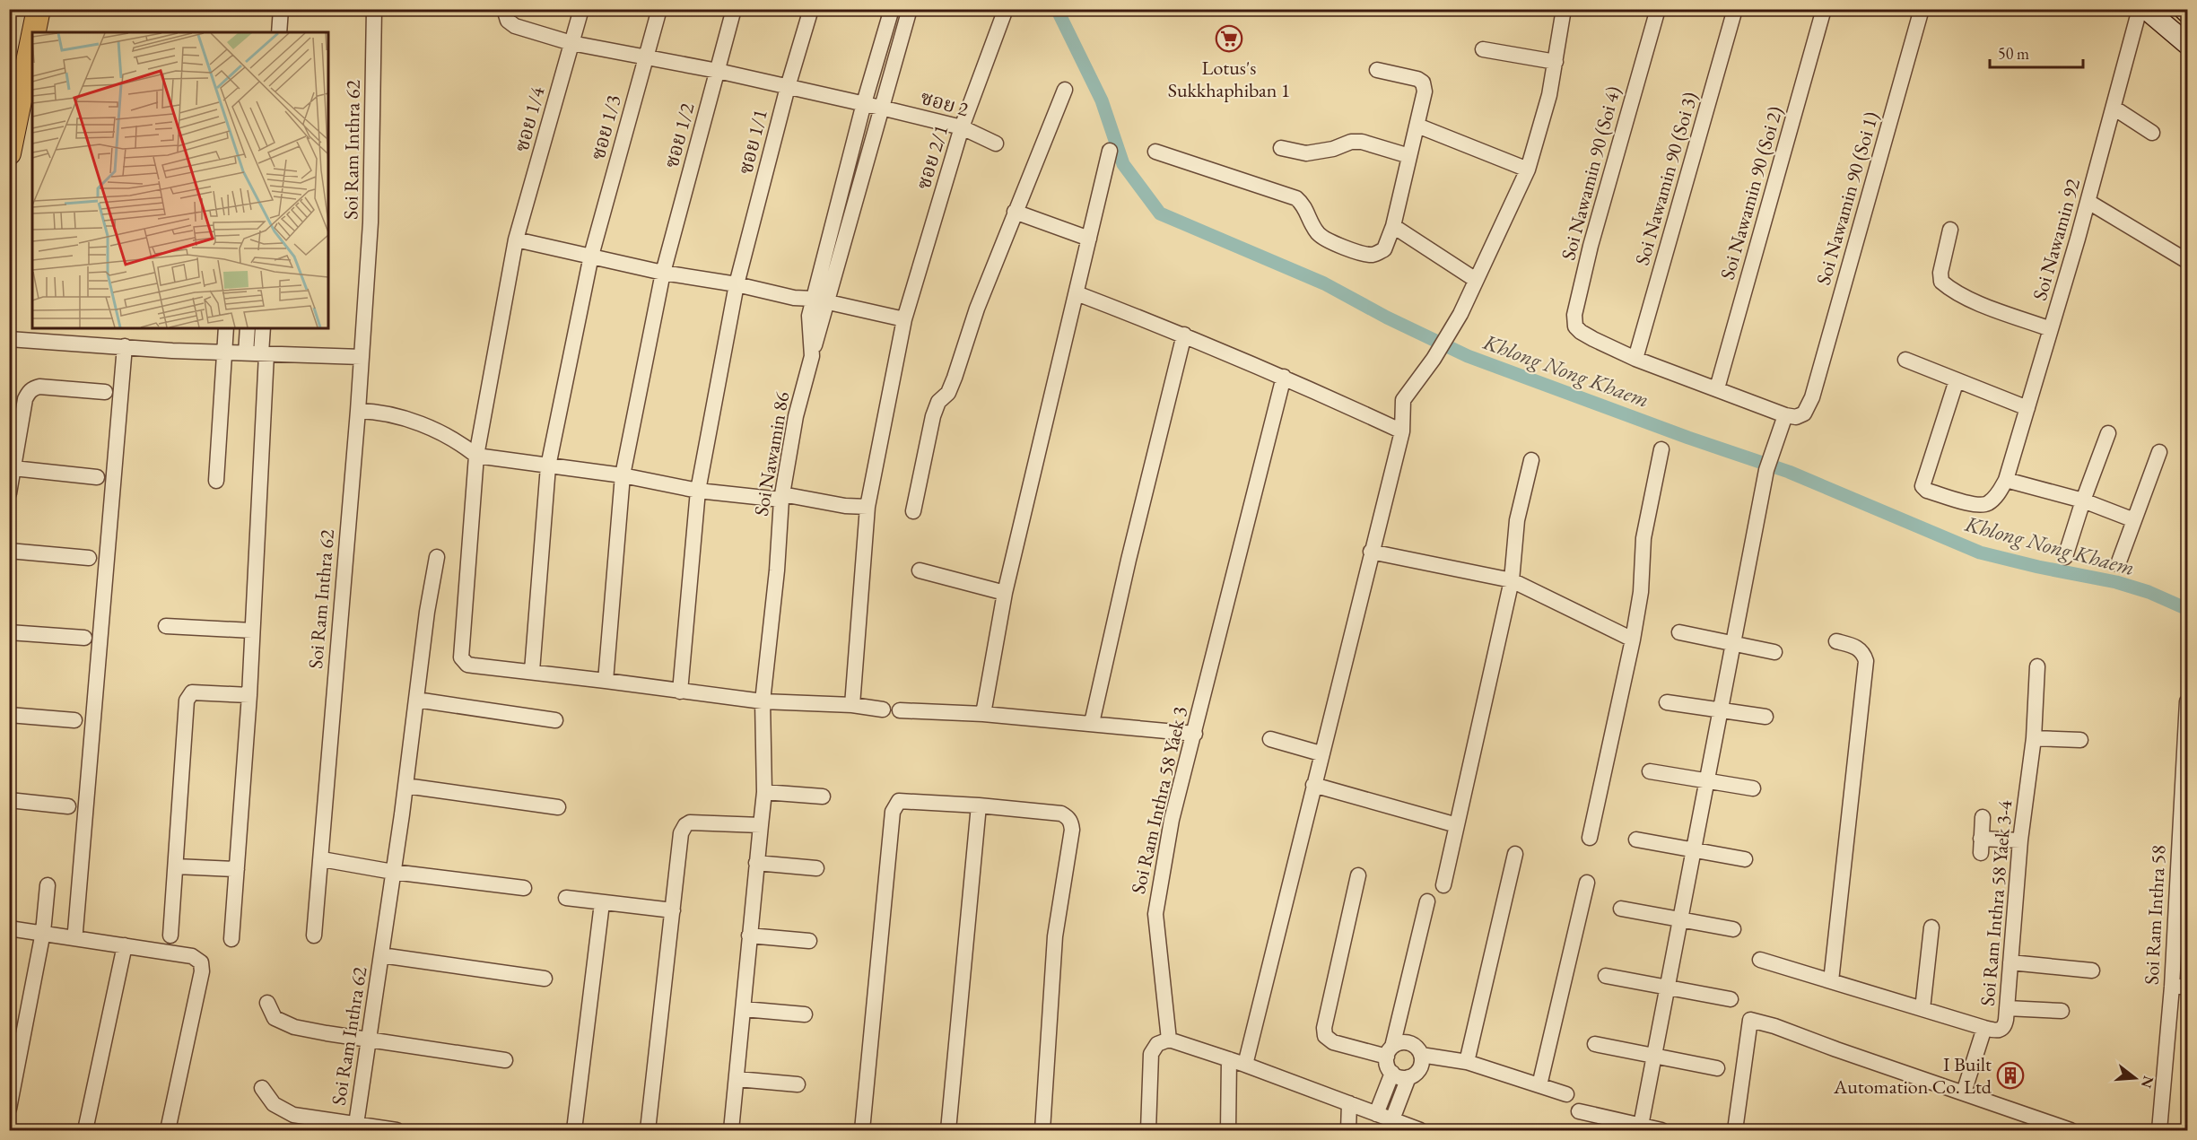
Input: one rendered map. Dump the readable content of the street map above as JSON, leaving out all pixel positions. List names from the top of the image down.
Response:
{
  "streets": {
    "street": [
      "ซอย 2",
      "ซอย 1/4",
      "ซอย 1/3",
      "ซอย 1/2",
      "ซอย 1/1",
      "Soi Ram Inthra 62",
      "ซอย 2/1",
      "Soi Nawamin 90 (Soi 4)",
      "Soi Nawamin 90 (Soi 3)",
      "Soi Nawamin 90 (Soi 2)",
      "Soi Nawamin 90 (Soi 1)",
      "Soi Nawamin 92",
      "Soi Nawamin 86",
      "Soi Ram Inthra 58 Yaek 3",
      "Soi Ram Inthra 58 Yaek 3-4",
      "Soi Ram Inthra 58"
    ]
  },
  "crossings": [
    ["ซอย 2", "ซอย 1/4"],
    ["ซอย 2", "ซอย 1/3"],
    ["ซอย 2", "ซอย 1/2"],
    ["ซอย 2", "ซอย 1/1"],
    ["ซอย 2", "ซอย 2/1"],
    ["ซอย 2", "Soi Nawamin 86"],
    ["ซอย 1/4", "ซอย 1/3"],
    ["ซอย 1/4", "ซอย 1/2"],
    ["ซอย 1/4", "ซอย 1/1"],
    ["ซอย 1/4", "ซอย 2/1"],
    ["ซอย 1/4", "Soi Nawamin 86"],
    ["Soi Nawamin 90 (Soi 4)", "Soi Nawamin 90 (Soi 3)"]
  ],
  "water": ["Khlong Nong Khaem"],
  "places": {
    "supermarket": ["Lotus's Sukkhaphiban 1"],
    "building": ["I Built Automation Co. Ltd"]
  },
  "scale_bar": "50 m",
  "north": "right"
}
